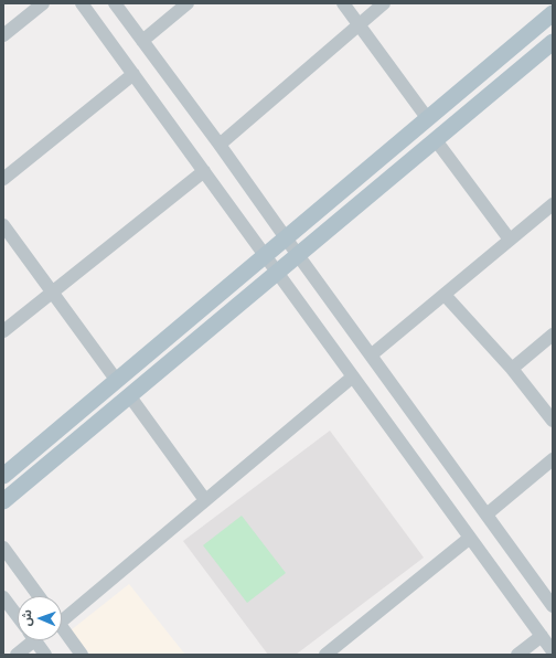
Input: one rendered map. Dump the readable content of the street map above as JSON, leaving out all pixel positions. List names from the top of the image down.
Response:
{
  "north": "left"
}
